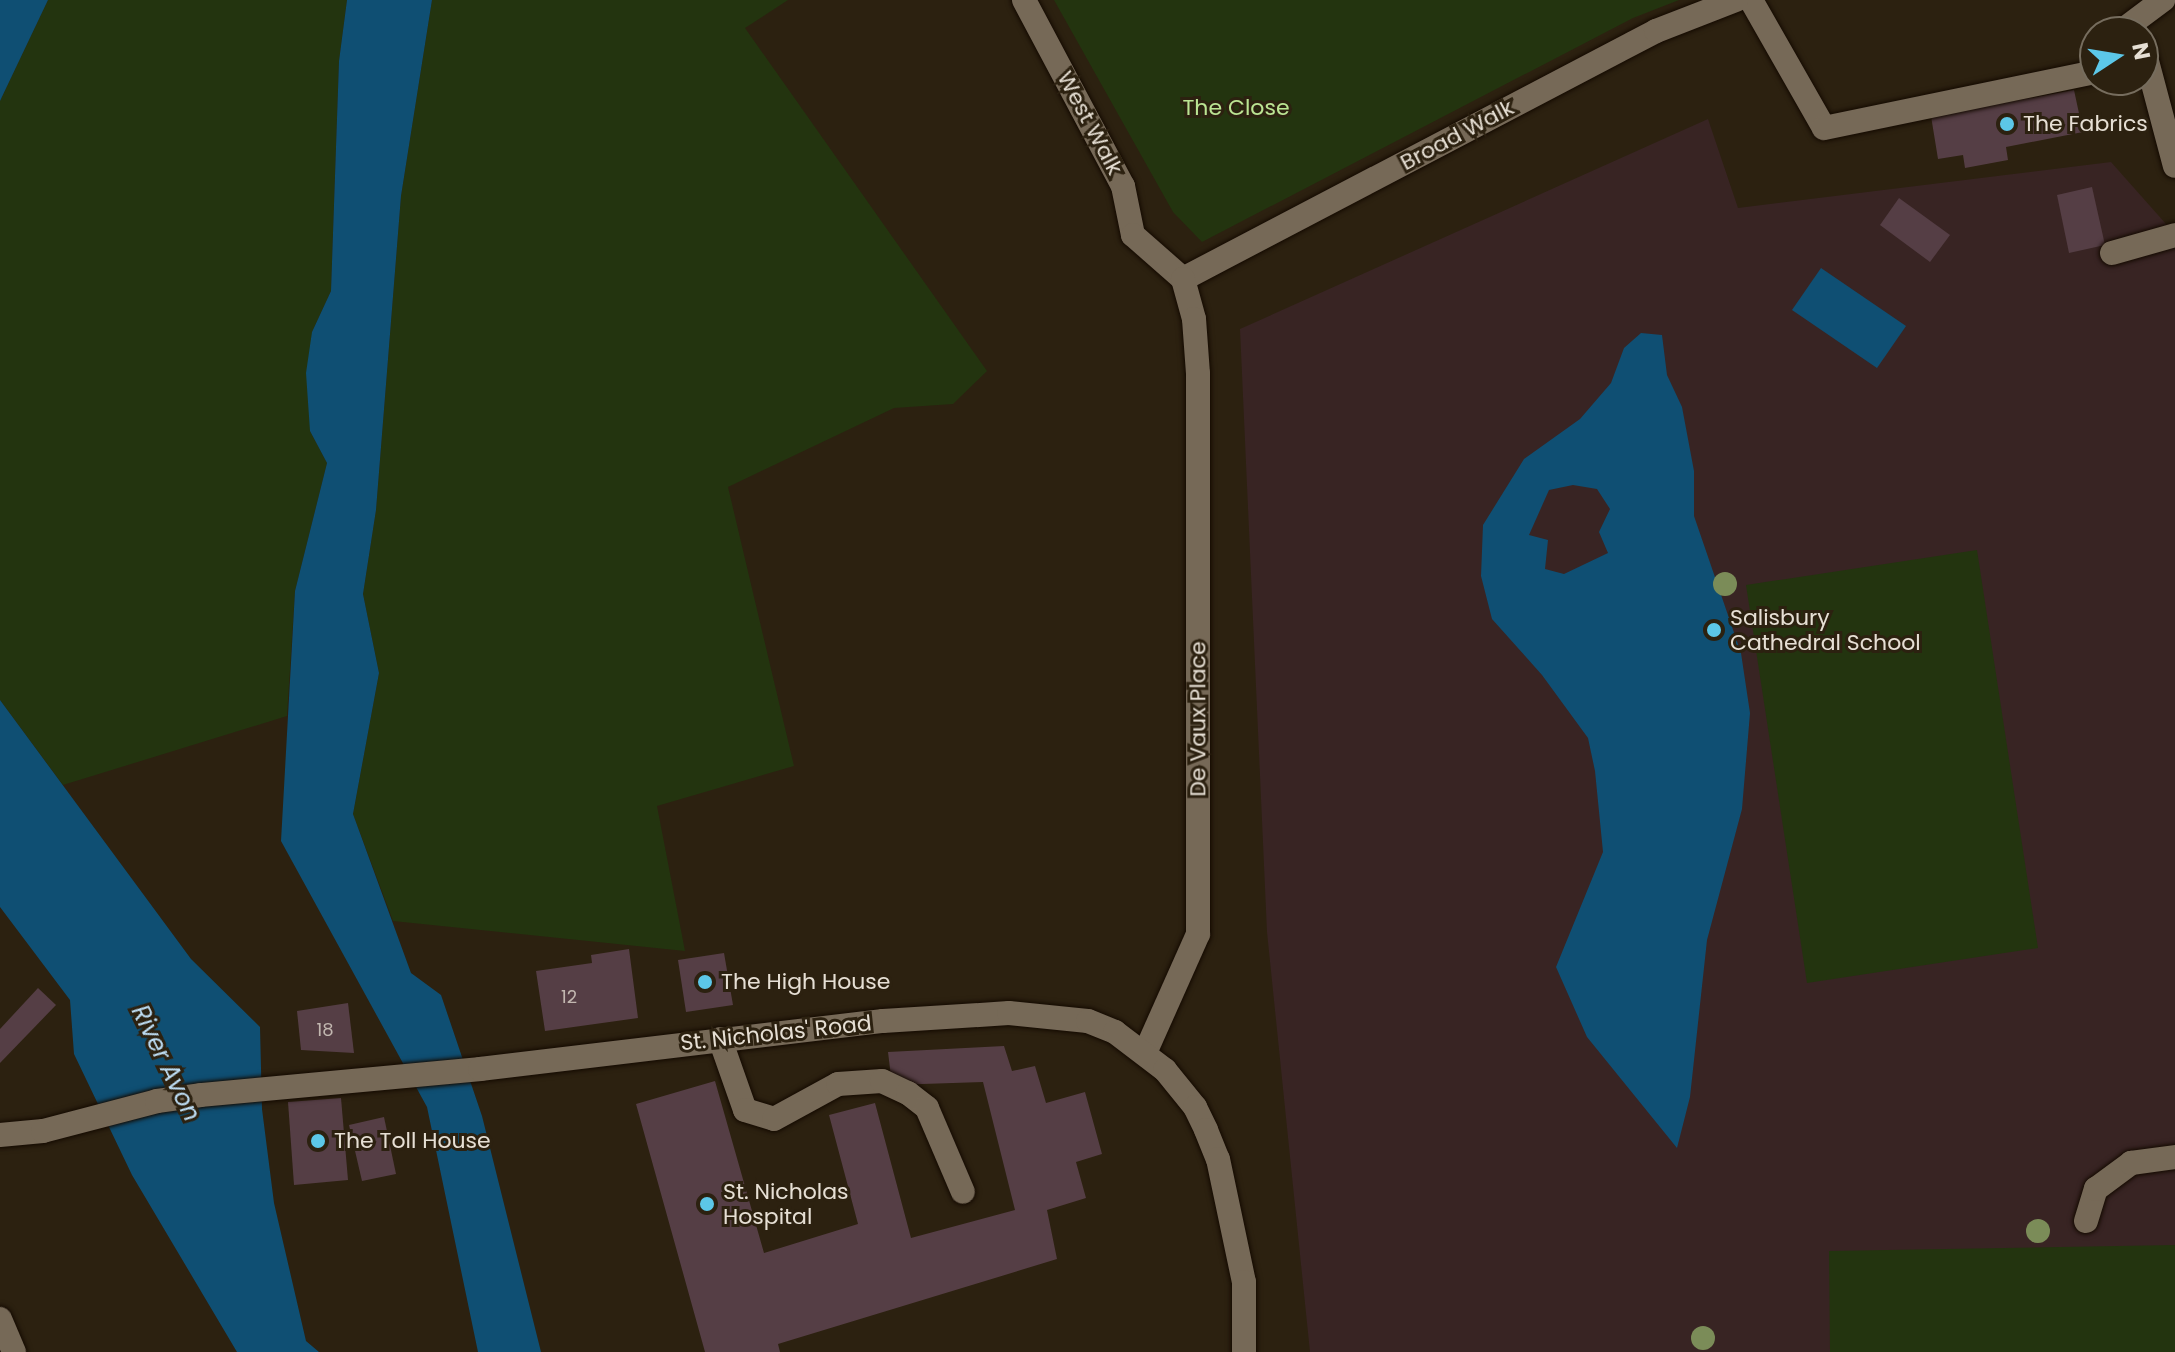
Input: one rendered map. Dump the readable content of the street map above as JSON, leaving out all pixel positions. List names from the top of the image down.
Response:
{
  "streets": {
    "street": [
      "West Walk",
      "Broad Walk",
      "De Vaux Place",
      "St. Nicholas' Road"
    ]
  },
  "crossings": [
    ["West Walk", "Broad Walk"],
    ["West Walk", "De Vaux Place"],
    ["Broad Walk", "De Vaux Place"],
    ["De Vaux Place", "St. Nicholas' Road"]
  ],
  "water": ["River Avon"],
  "parks": ["The Close"],
  "places": [
    "The Fabrics",
    "Salisbury Cathedral School",
    "The High House",
    "The Toll House",
    "St. Nicholas Hospital"
  ],
  "house_numbers": ["12", "18"],
  "north": "right"
}
